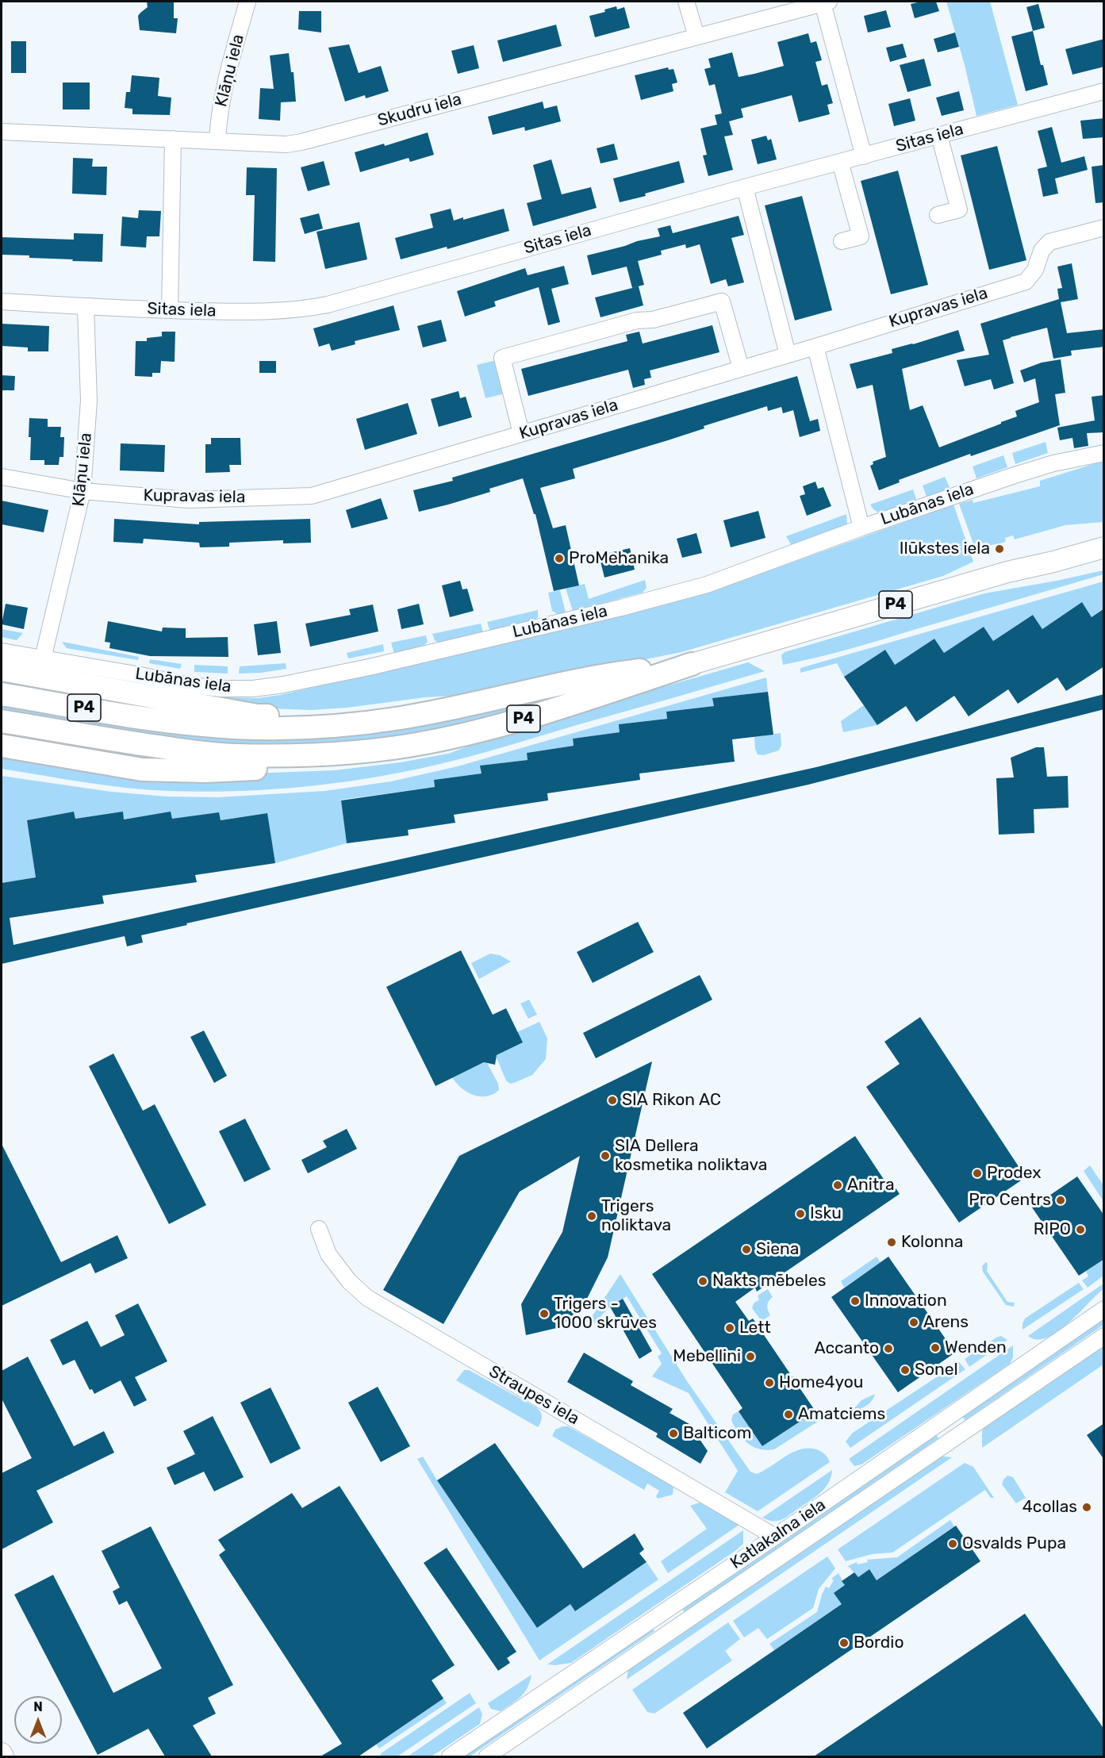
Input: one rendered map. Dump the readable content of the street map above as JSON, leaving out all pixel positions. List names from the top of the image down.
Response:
{
  "streets": {
    "highway": ["P4"],
    "street": [
      "Klāņu iela",
      "Skudru iela",
      "Sitas iela",
      "Kupravas iela",
      "Lubānas iela",
      "Straupes iela",
      "Katlakalna iela"
    ]
  },
  "crossings": [
    ["Klāņu iela", "Skudru iela"],
    ["Klāņu iela", "Sitas iela"],
    ["Klāņu iela", "Kupravas iela"],
    ["Klāņu iela", "Lubānas iela"],
    ["Straupes iela", "Katlakalna iela"]
  ],
  "places": [
    "Ilūkstes iela",
    "ProMehanika",
    "SIA Rikon AC",
    "SIA Dellera kosmetika noliktava",
    "Prodex",
    "Anitra",
    "Pro Centrs",
    "Isku",
    "Trigers noliktava",
    "RIPO",
    "Kolonna",
    "Siena",
    "Nakts mēbeles",
    "Innovation",
    "Trigers - 1000 skrūves",
    "Arens",
    "Lett",
    "Wenden",
    "Accanto",
    "Mebellini",
    "Sonel",
    "Home4you",
    "Amatciems",
    "Balticom",
    "4collas",
    "Osvalds Pupa",
    "Bordio"
  ],
  "north": "top"
}
